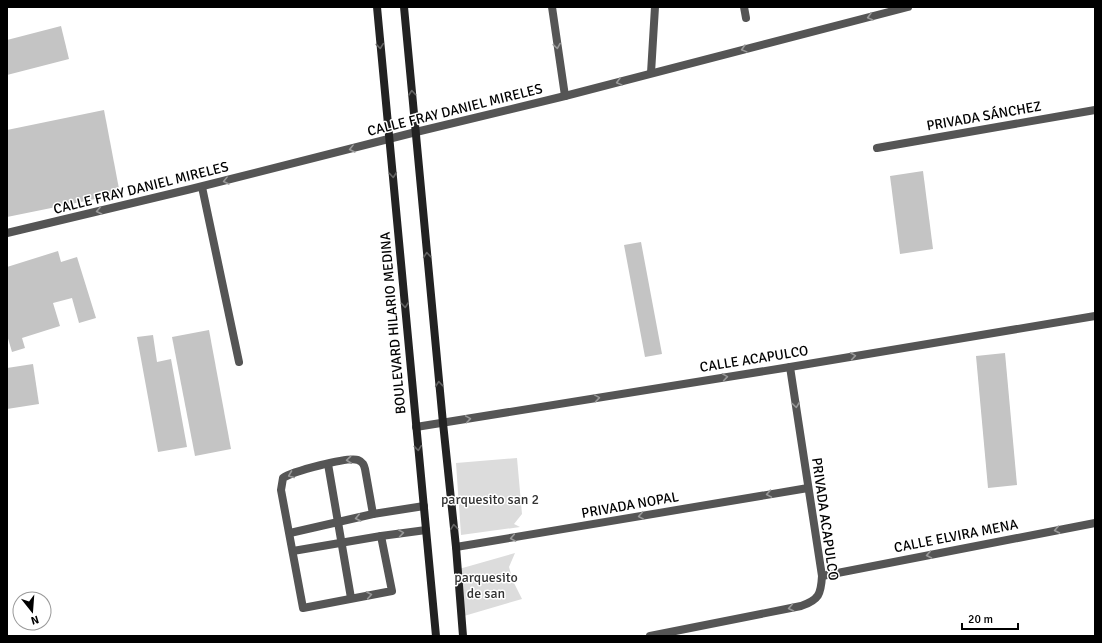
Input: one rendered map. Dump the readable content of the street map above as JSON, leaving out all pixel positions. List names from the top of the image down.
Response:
{
  "streets": {
    "main road": ["BOULEVARD HILARIO MEDINA"],
    "street": [
      "CALLE FRAY DANIEL MIRELES",
      "PRIVADA SÁNCHEZ",
      "CALLE ACAPULCO",
      "PRIVADA NOPAL",
      "PRIVADA ACAPULCO",
      "CALLE ELVIRA MENA"
    ]
  },
  "crossings": [
    ["CALLE FRAY DANIEL MIRELES", "BOULEVARD HILARIO MEDINA"],
    ["BOULEVARD HILARIO MEDINA", "CALLE ACAPULCO"],
    ["CALLE ACAPULCO", "PRIVADA ACAPULCO"],
    ["PRIVADA NOPAL", "PRIVADA ACAPULCO"],
    ["PRIVADA ACAPULCO", "CALLE ELVIRA MENA"]
  ],
  "one_way": [
    "CALLE FRAY DANIEL MIRELES",
    "CALLE ACAPULCO",
    "PRIVADA NOPAL",
    "CALLE ELVIRA MENA"
  ],
  "parks": ["parquesito san 2", "parquesito de san"],
  "scale_bar": "20 m",
  "north": "bottom"
}
